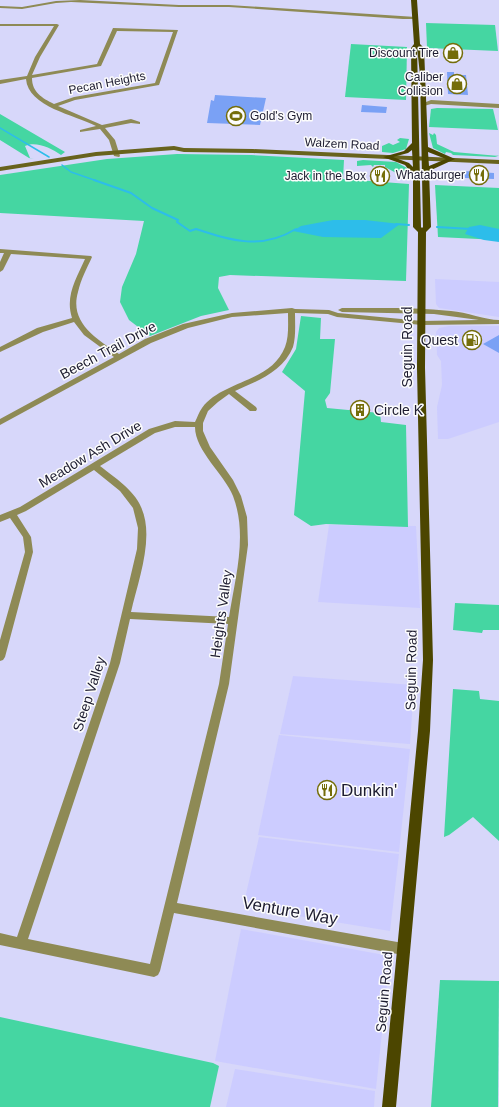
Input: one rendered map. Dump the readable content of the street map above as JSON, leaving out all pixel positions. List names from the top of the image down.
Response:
{
  "streets": {
    "main road": ["Seguin Road"],
    "street": [
      "Pecan Heights",
      "Walzem Road",
      "Beech Trail Drive",
      "Meadow Ash Drive",
      "Heights Valley",
      "Steep Valley",
      "Venture Way"
    ]
  },
  "crossings": [
    ["Walzem Road", "Seguin Road"],
    ["Seguin Road", "Beech Trail Drive"],
    ["Seguin Road", "Venture Way"],
    ["Meadow Ash Drive", "Heights Valley"],
    ["Meadow Ash Drive", "Steep Valley"],
    ["Heights Valley", "Steep Valley"],
    ["Heights Valley", "Venture Way"]
  ],
  "places": {
    "shop": ["Discount Tire", "Caliber Collision"],
    "sports": ["Gold's Gym"],
    "restaurant": ["Whataburger", "Jack in the Box", "Dunkin'"],
    "fuel station": ["Quest"],
    "building": ["Circle K"]
  }
}
